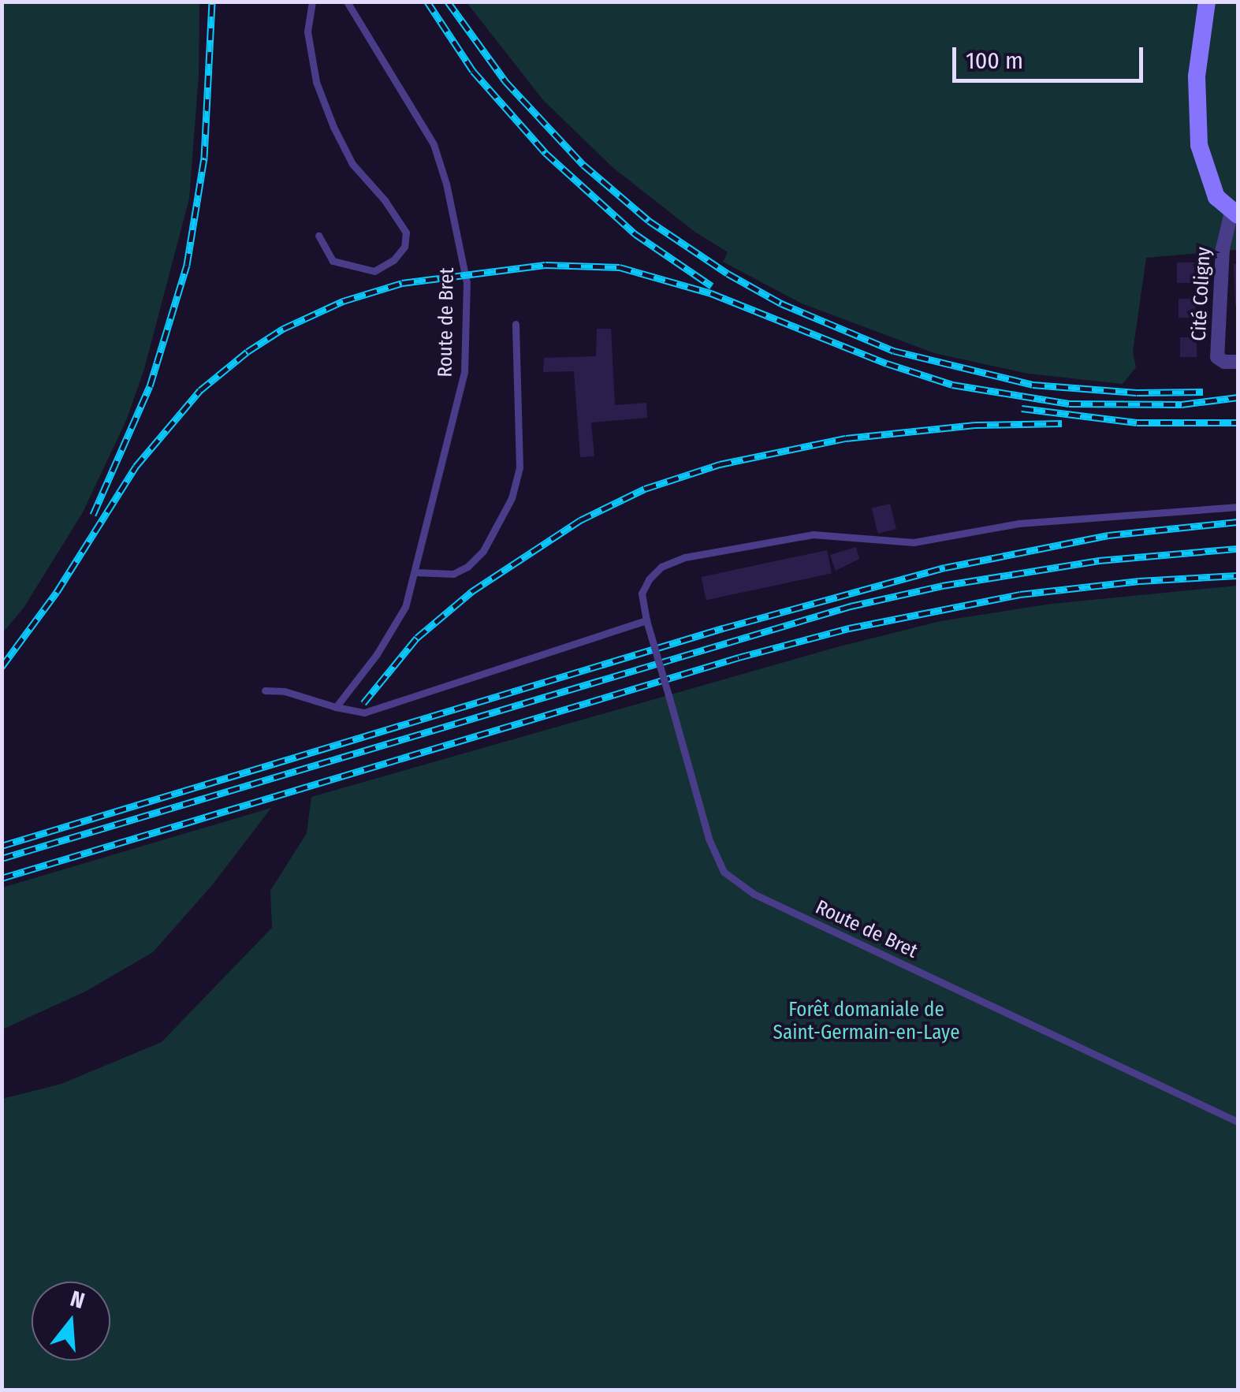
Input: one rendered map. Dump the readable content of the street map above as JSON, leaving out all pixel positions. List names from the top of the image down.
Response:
{
  "streets": {
    "street": ["Cité Coligny"],
    "lane": ["Route de Bret"]
  },
  "parks": ["Forêt domaniale de Saint-Germain-en-Laye"],
  "scale_bar": "100 m",
  "north": "top"
}
